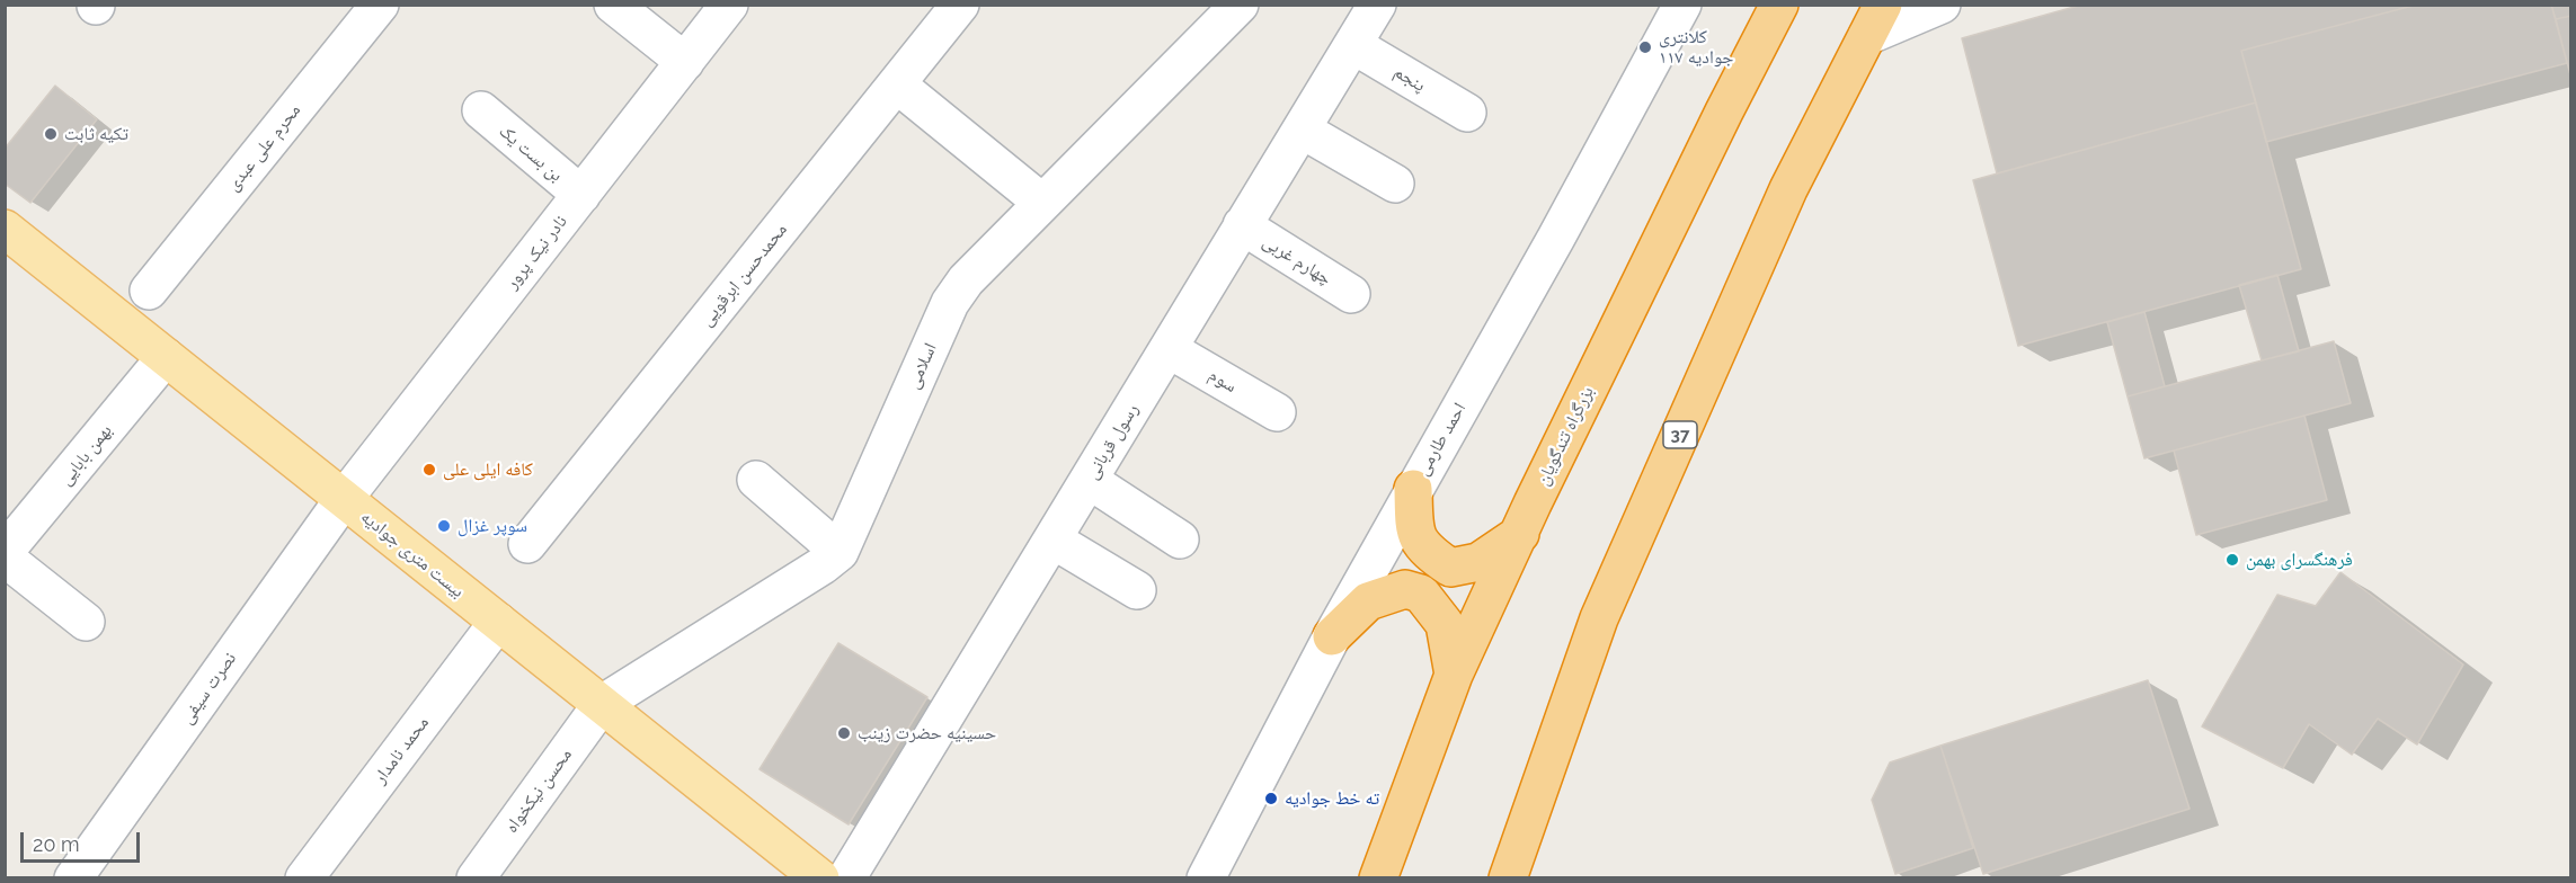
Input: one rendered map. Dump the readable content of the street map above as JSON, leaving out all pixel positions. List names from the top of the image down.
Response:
{
  "streets": {
    "highway": ["37", "بزرگراه تندگویان"],
    "main road": ["بیست متری جوادیه"],
    "street": [
      "پنجم",
      "محرم علی عبدی",
      "بن بست یک",
      "نادر نیک پرور",
      "چهارم غربی",
      "محمدحسن ابرقویی",
      "اسلامی",
      "سوم",
      "احمد طارمی",
      "رسول قربانی",
      "بهمن بابایی",
      "نصرت سیفی",
      "محمد نامدار",
      "محسن نیکخواه"
    ]
  },
  "crossings": [
    ["پنجم", "رسول قربانی"],
    ["بن بست یک", "نادر نیک پرور"],
    ["نادر نیک پرور", "بیست متری جوادیه"],
    ["نادر نیک پرور", "نصرت سیفی"],
    ["چهارم غربی", "رسول قربانی"],
    ["اسلامی", "بیست متری جوادیه"],
    ["اسلامی", "محسن نیکخواه"],
    ["سوم", "رسول قربانی"],
    ["بهمن بابایی", "بیست متری جوادیه"],
    ["بیست متری جوادیه", "نصرت سیفی"],
    ["بیست متری جوادیه", "محمد نامدار"],
    ["بیست متری جوادیه", "محسن نیکخواه"]
  ],
  "places": [
    "کلانتری ۱۱۷ جوادیه",
    "تکیه ثابت",
    "کافه ایلی علی",
    "سوپر غزال",
    "فرهنگسرای بهمن",
    "حسینیه حضرت زینب",
    "ته خط جوادیه"
  ],
  "scale_bar": "20 m"
}
